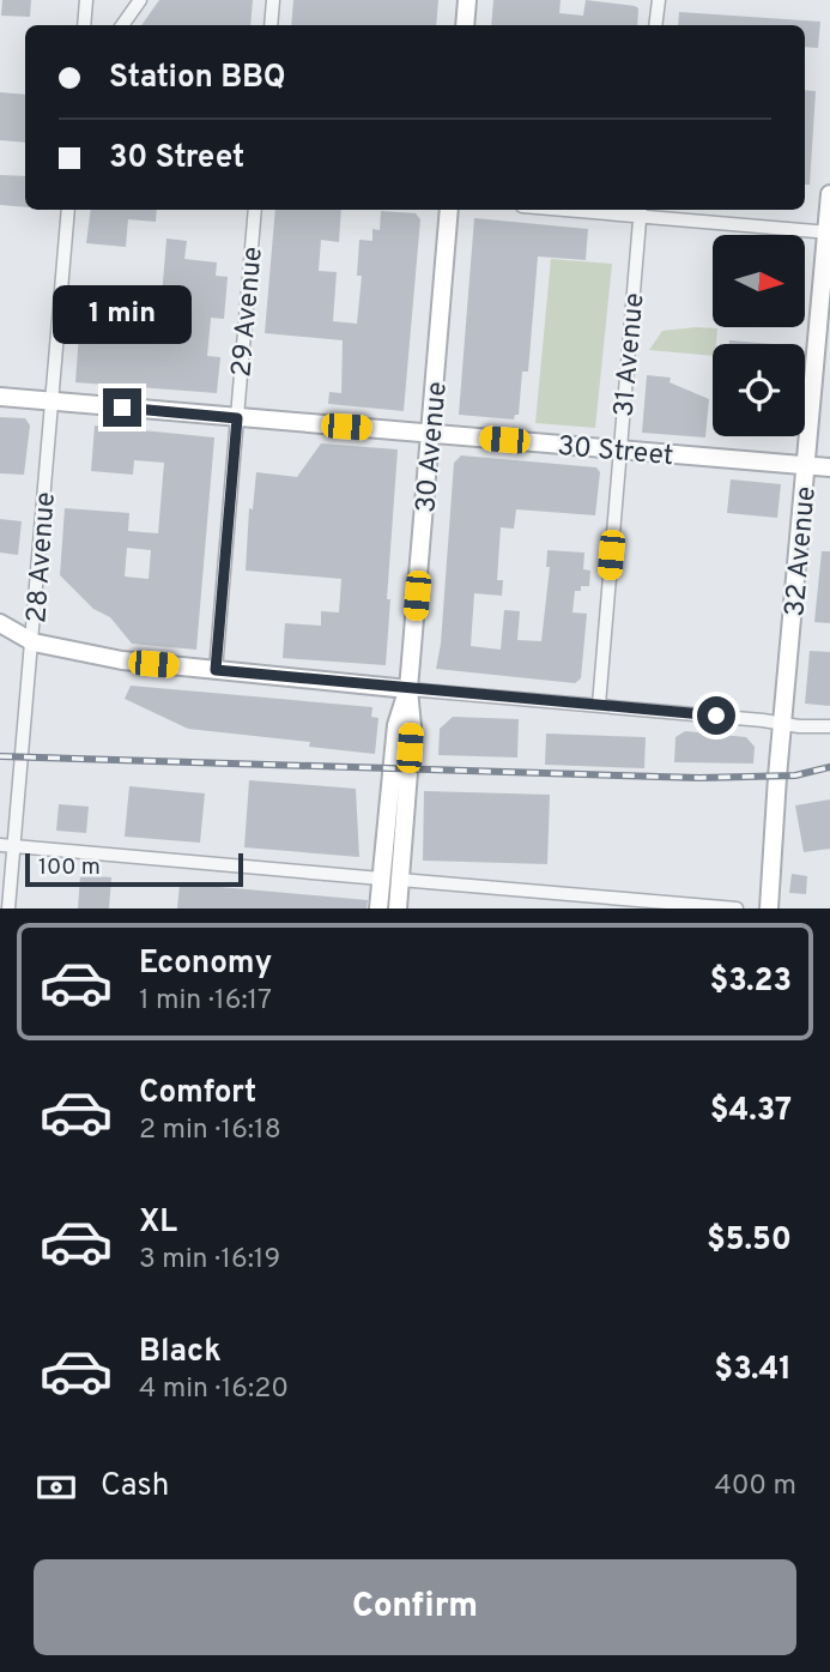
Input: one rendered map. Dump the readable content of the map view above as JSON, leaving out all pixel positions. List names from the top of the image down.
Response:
{
  "streets": {
    "street": [
      "29 Avenue",
      "31 Avenue",
      "30 Avenue",
      "30 Street",
      "32 Avenue",
      "28 Avenue"
    ]
  },
  "crossings": [
    ["29 Avenue", "30 Street"],
    ["31 Avenue", "30 Street"],
    ["30 Avenue", "30 Street"],
    ["30 Street", "32 Avenue"],
    ["30 Street", "28 Avenue"]
  ],
  "scale_bar": "100 m",
  "north": "right",
  "page": {
    "banner": ["Station BBQ", "30 Street"],
    "bubble": "1 min",
    "scale": "100 m",
    "list": [
      {
        "name": "Economy",
        "note": "1 min · 16:17",
        "value": "$3.23"
      },
      {
        "name": "Comfort",
        "note": "2 min · 16:18",
        "value": "$4.37"
      },
      {
        "name": "XL",
        "note": "3 min · 16:19",
        "value": "$5.50"
      },
      {
        "name": "Black",
        "note": "4 min · 16:20",
        "value": "$3.41"
      }
    ],
    "pay": ["Cash", "400 m"],
    "buttons": "Confirm"
  }
}
